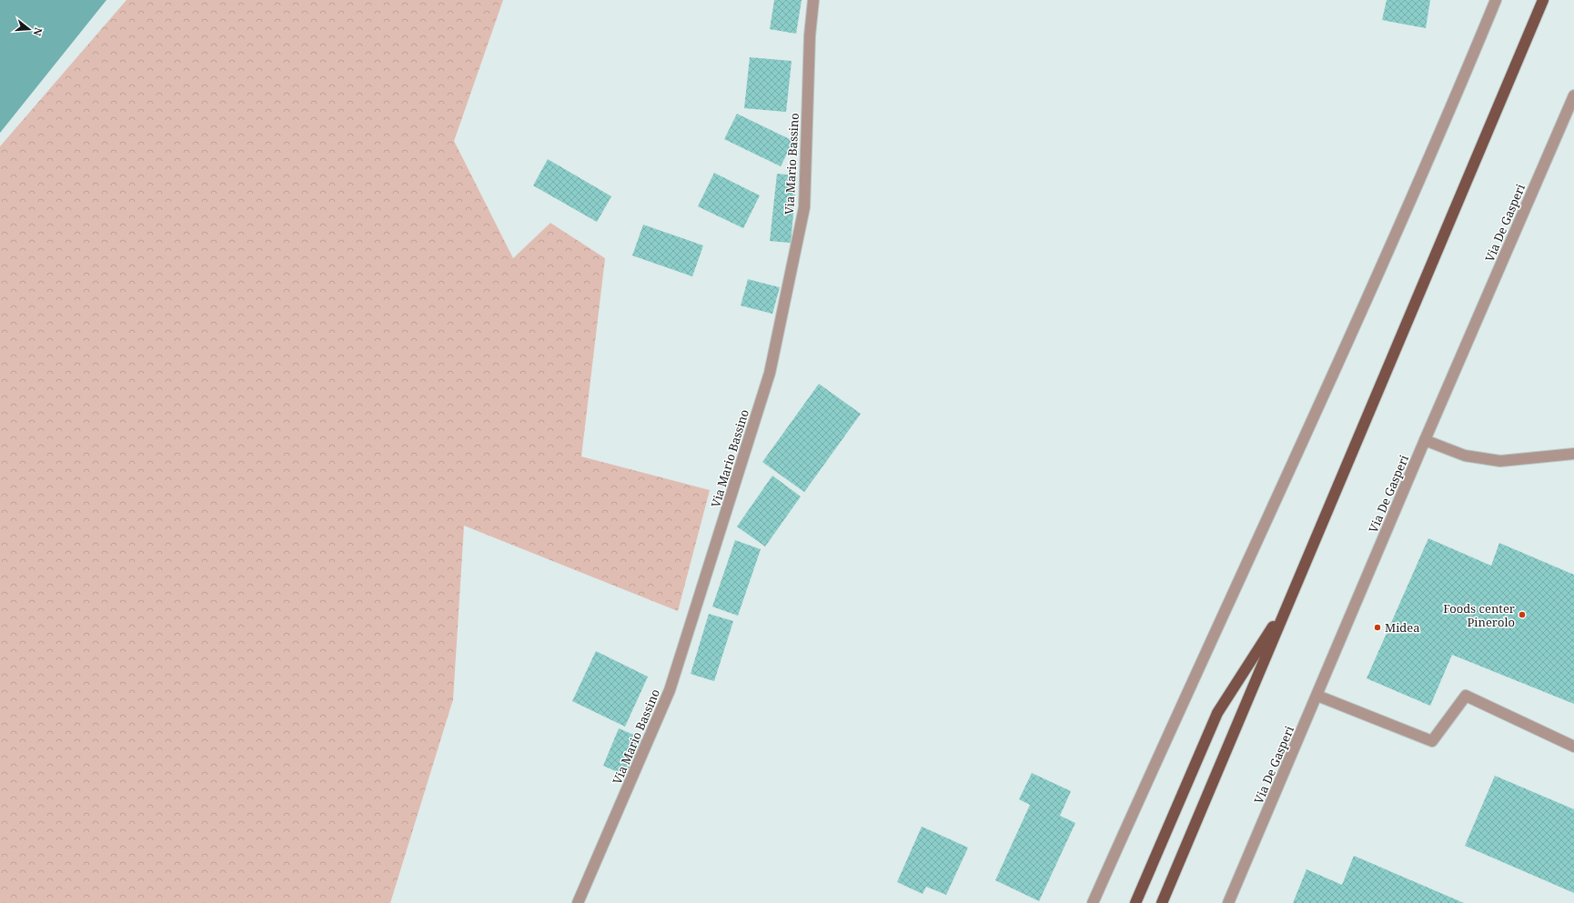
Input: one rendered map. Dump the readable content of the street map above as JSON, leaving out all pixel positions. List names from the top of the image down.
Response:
{
  "streets": {
    "street": ["Via Mario Bassino", "Via De Gasperi"]
  },
  "places": ["Foods center Pinerolo", "Midea"],
  "north": "right"
}
